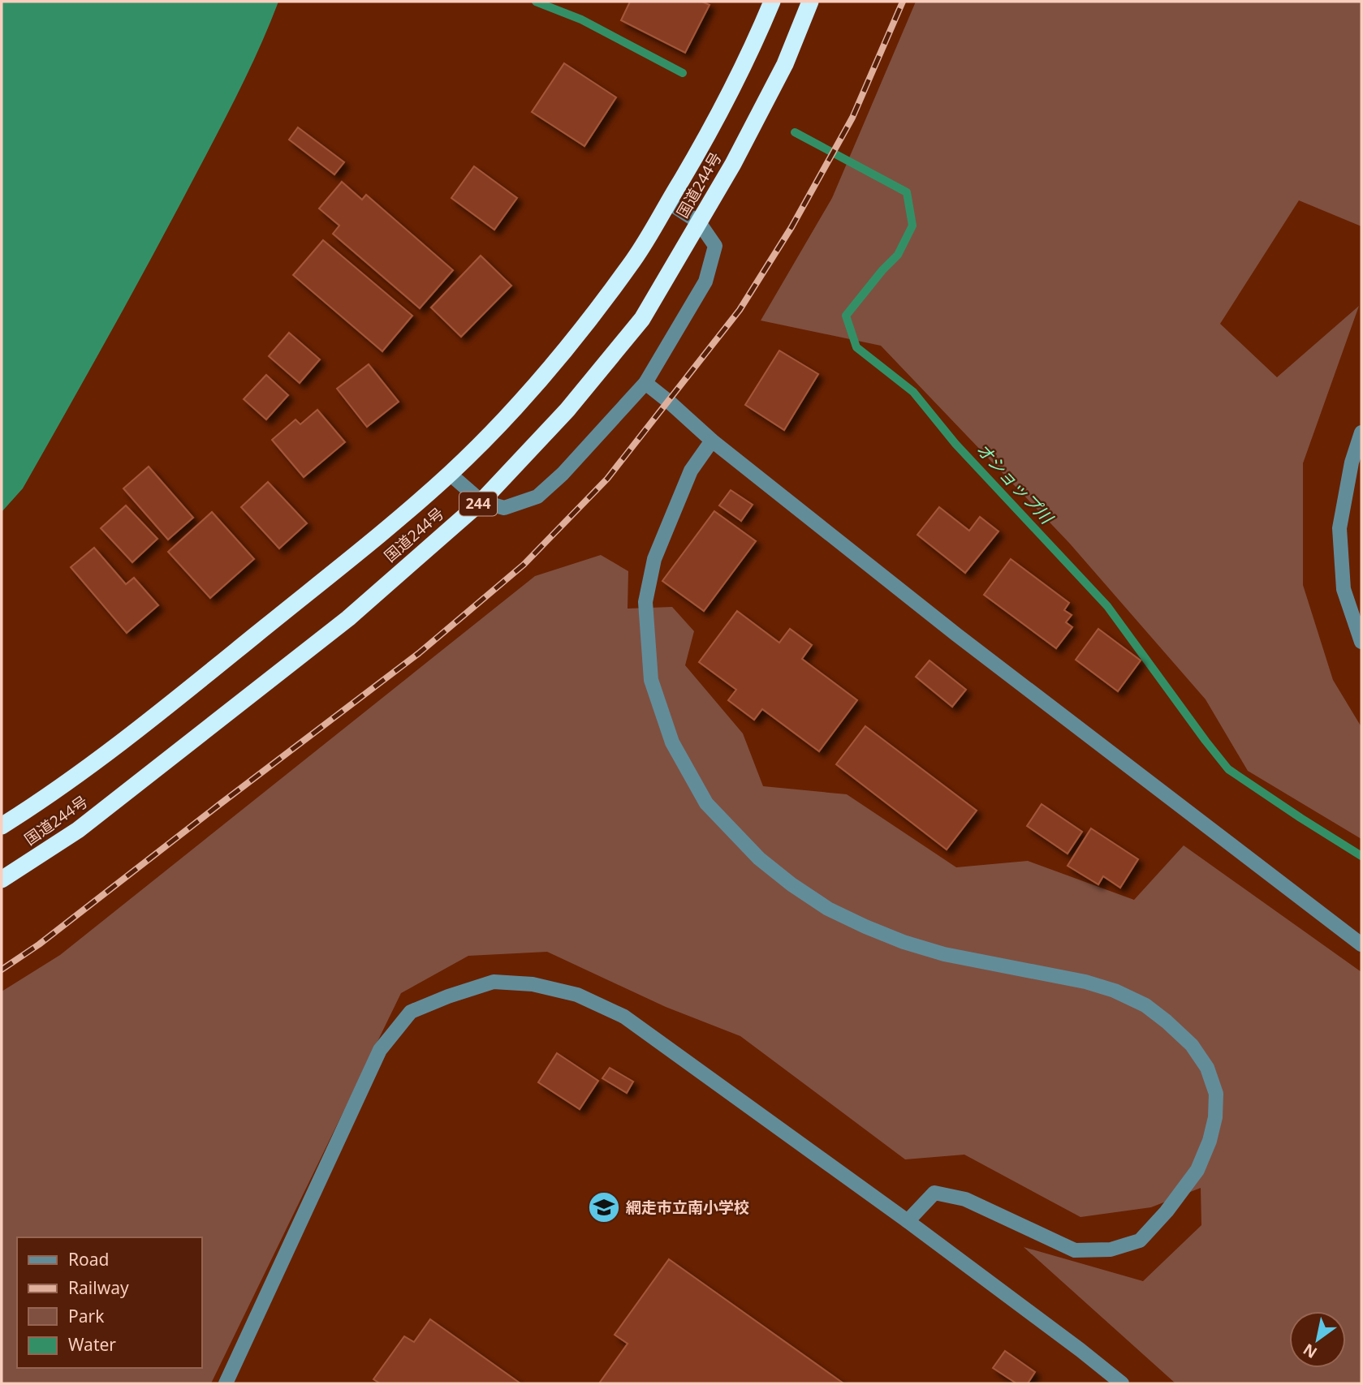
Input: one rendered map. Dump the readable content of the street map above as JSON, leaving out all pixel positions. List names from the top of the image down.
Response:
{
  "streets": {
    "highway": ["国道244号", "244"]
  },
  "water": ["オショップ川"],
  "places": {
    "school or university": ["網走市立南小学校"]
  },
  "legend": [
    "Road",
    "Railway",
    "Park",
    "Water"
  ],
  "north": "bottom left"
}
